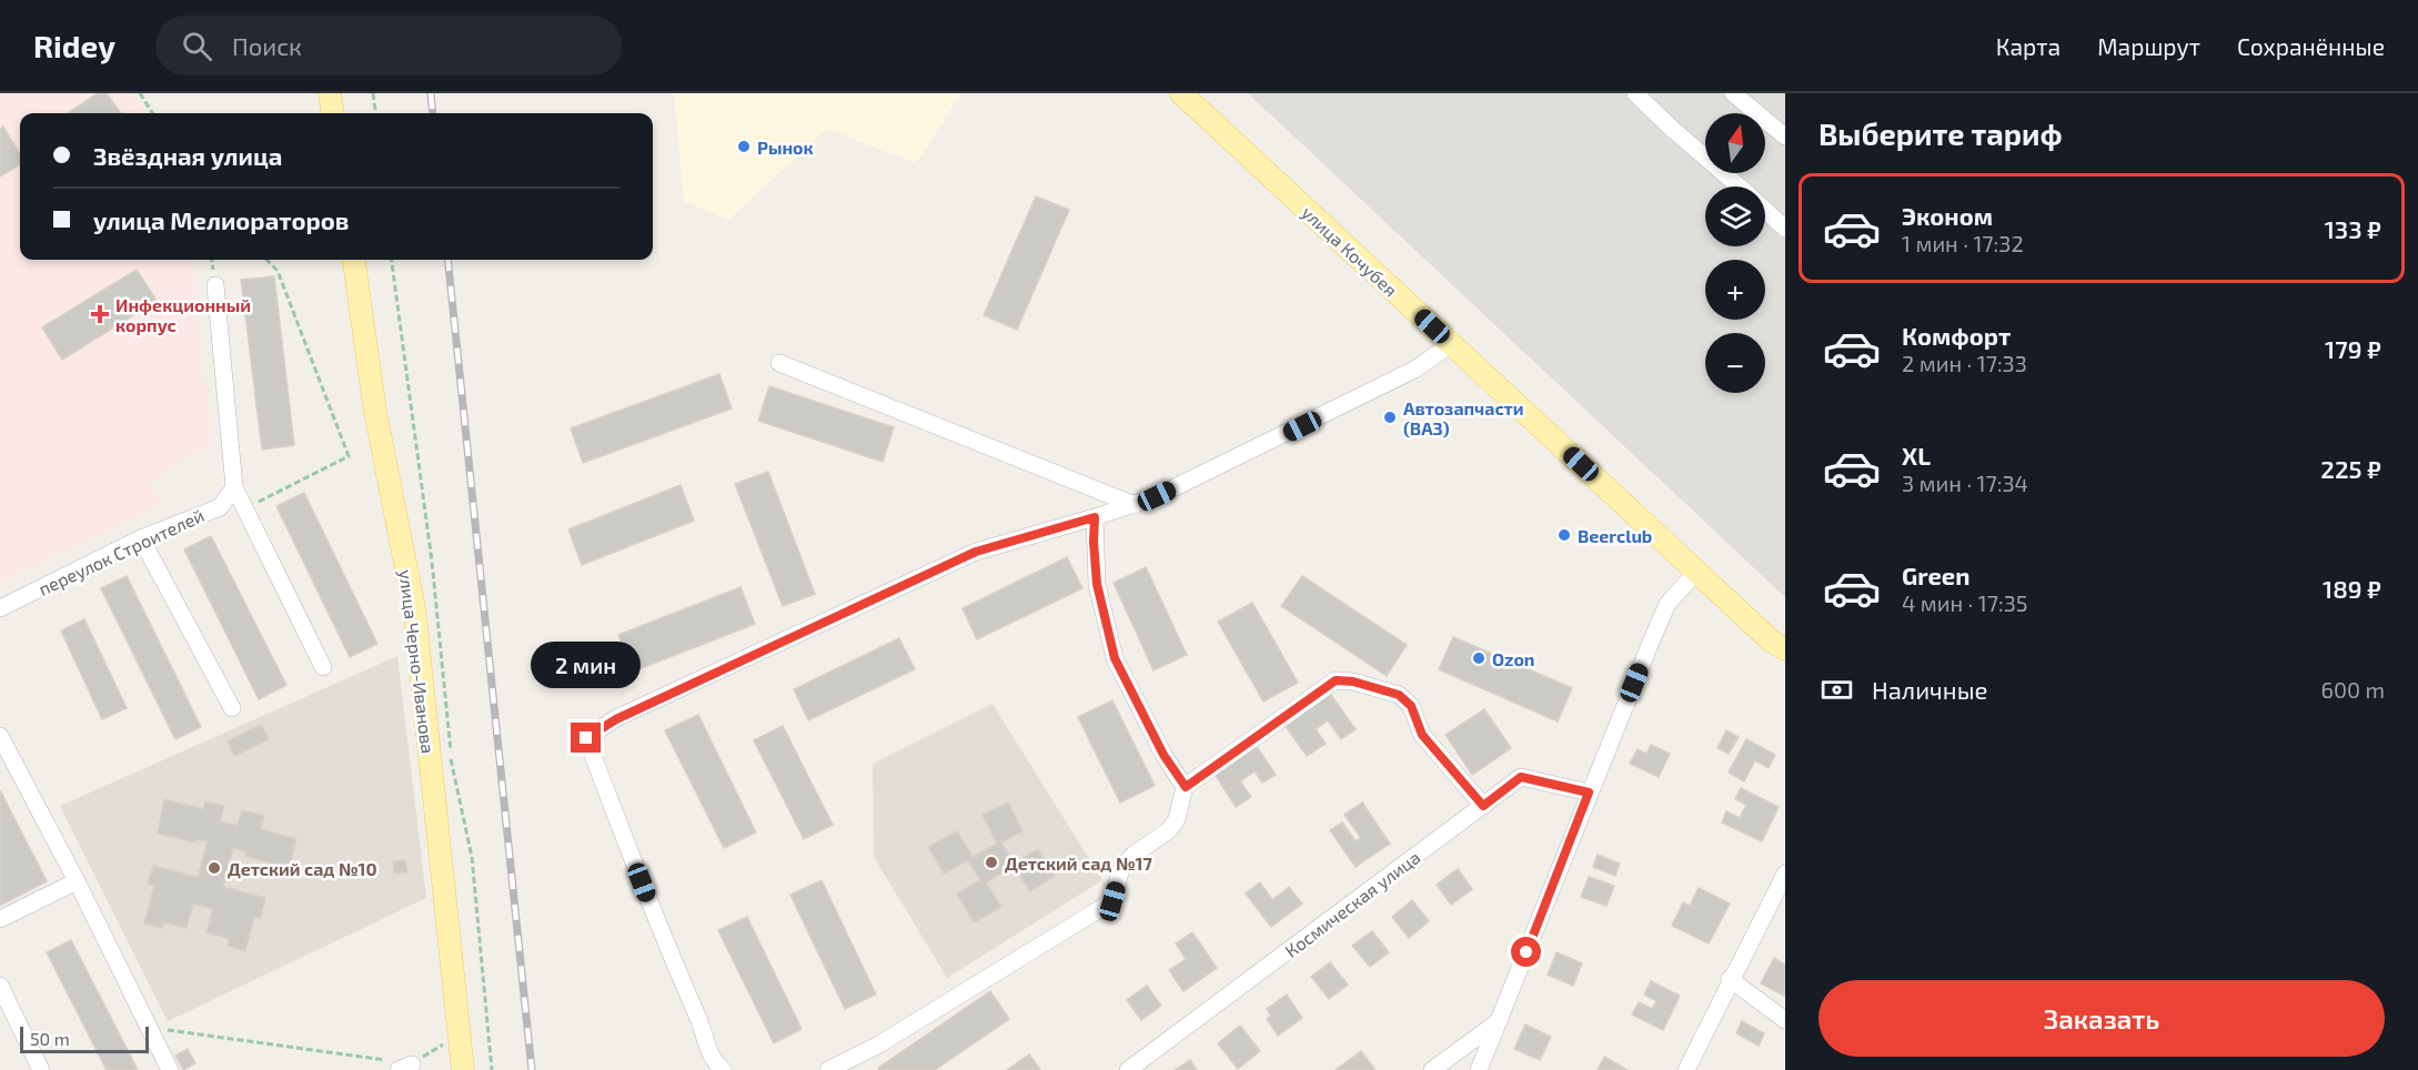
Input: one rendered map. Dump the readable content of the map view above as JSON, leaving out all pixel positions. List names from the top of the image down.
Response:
{
  "streets": {
    "main road": ["улица Кочубея", "улица Черно-Иванова"],
    "street": ["переулок Строителей", "Космическая улица"]
  },
  "places": {
    "other": [
      "Рынок",
      "Автозапчасти (ВАЗ)",
      "Beerclub",
      "Ozon",
      "Детский сад №17",
      "Детский сад №10"
    ],
    "health": ["Инфекционный корпус"]
  },
  "scale_bar": "50 m",
  "north": "top",
  "page": {
    "header": "Ridey",
    "search": "Поиск",
    "nav": ["Карта", "Маршрут", "Сохранённые"],
    "heading": "Выберите тариф",
    "map_buttons": ["+", "−"],
    "banner": ["Звёздная улица", "улица Мелиораторов"],
    "list": [
      {
        "name": "Эконом",
        "note": "1 мин · 17:32",
        "value": "133 ₽"
      },
      {
        "name": "Комфорт",
        "note": "2 мин · 17:33",
        "value": "179 ₽"
      },
      {
        "name": "XL",
        "note": "3 мин · 17:34",
        "value": "225 ₽"
      },
      {
        "name": "Green",
        "note": "4 мин · 17:35",
        "value": "189 ₽"
      }
    ],
    "bubble": "2 мин",
    "pay": ["Наличные", "600 m"],
    "buttons": "Заказать",
    "scale": "50 m"
  }
}
